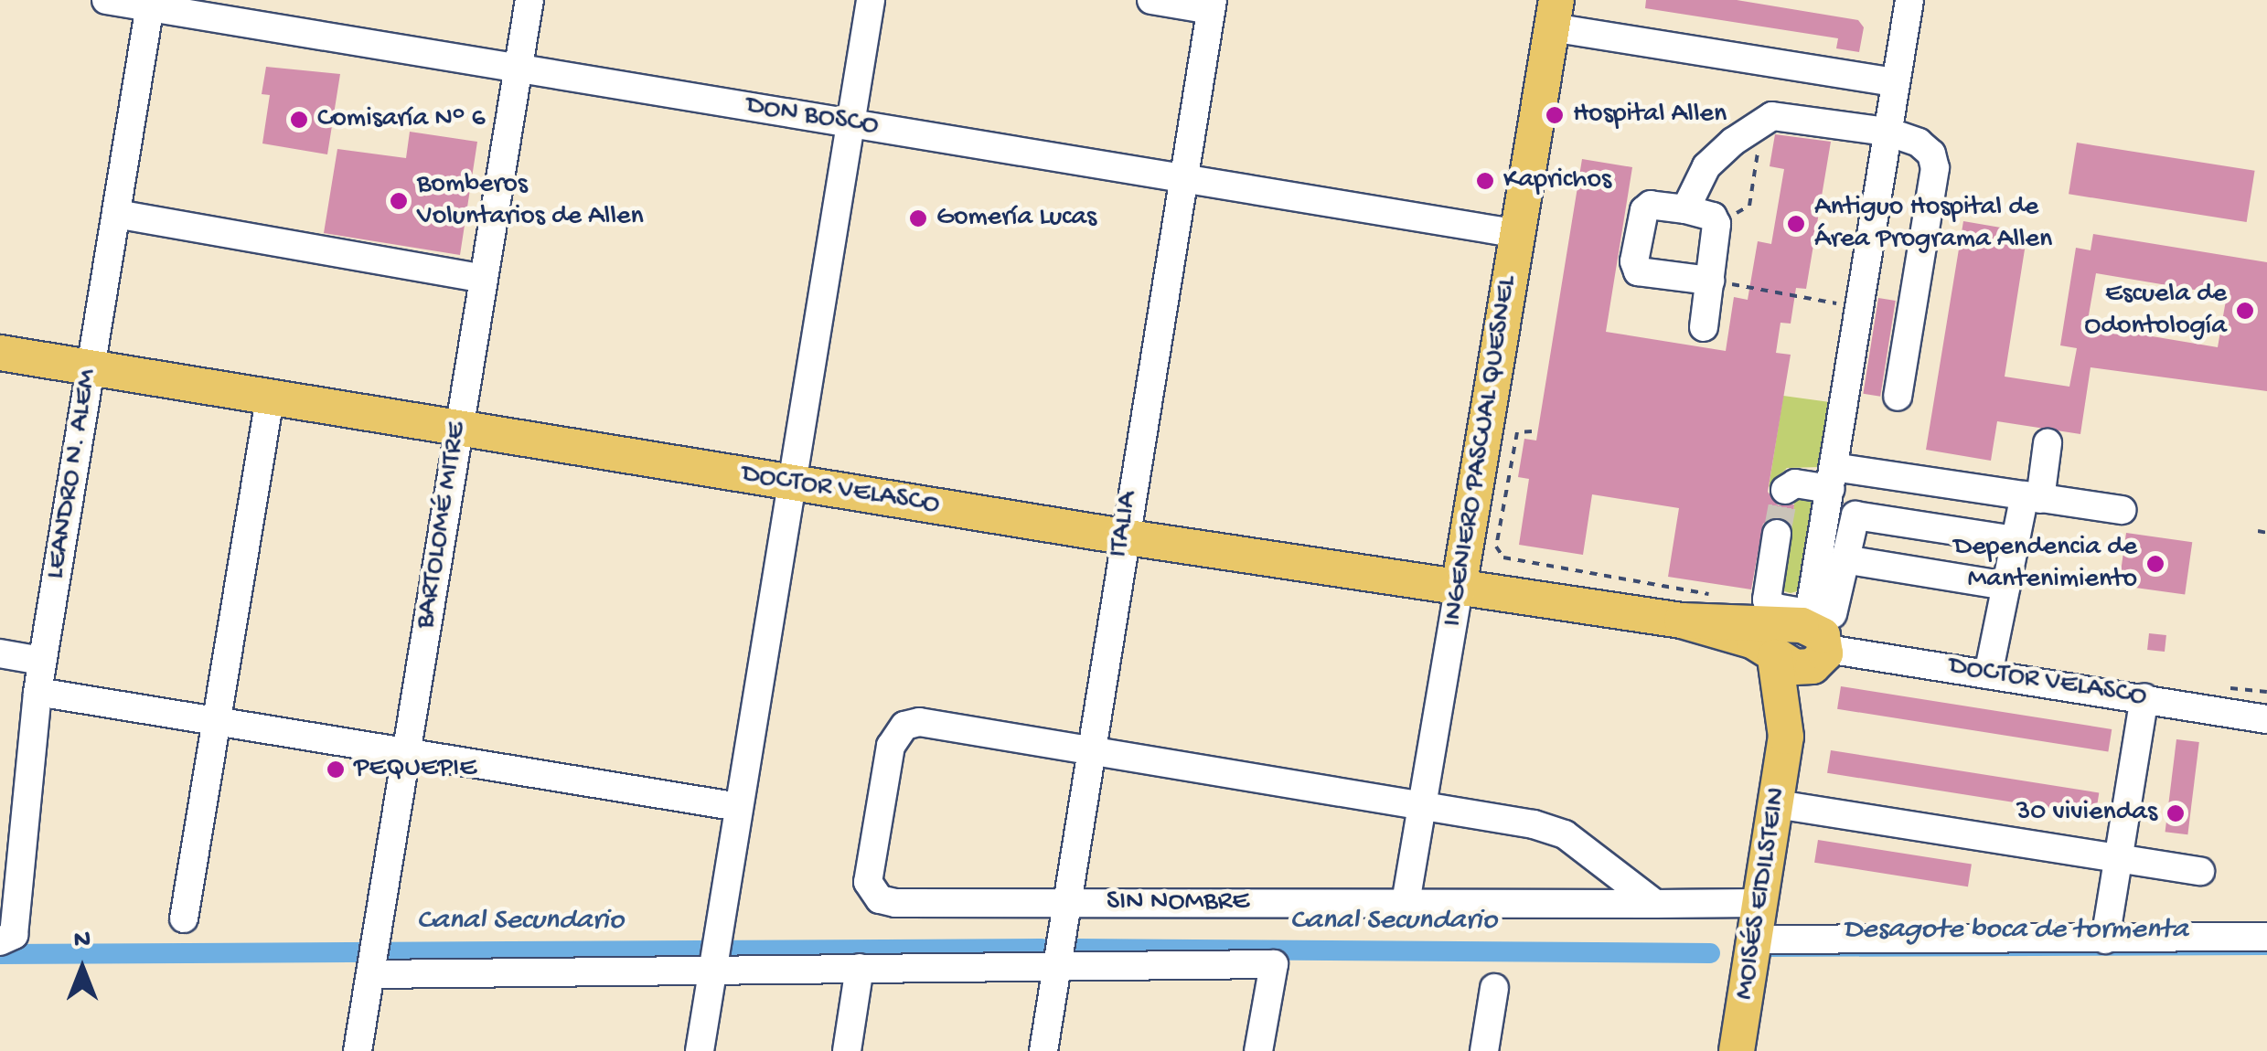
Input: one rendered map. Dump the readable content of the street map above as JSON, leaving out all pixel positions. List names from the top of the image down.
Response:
{
  "streets": {
    "main road": ["INGENIERO PASCUAL QUESNEL", "DOCTOR VELASCO", "MOISÉS EIDILSTEIN"],
    "street": [
      "DON BOSCO",
      "LEANDRO N. ALEM",
      "ITALIA",
      "BARTOLOMÉ MITRE",
      "SIN NOMBRE"
    ]
  },
  "crossings": [
    ["DON BOSCO", "INGENIERO PASCUAL QUESNEL"],
    ["DON BOSCO", "LEANDRO N. ALEM"],
    ["DON BOSCO", "ITALIA"],
    ["DON BOSCO", "BARTOLOMÉ MITRE"],
    ["INGENIERO PASCUAL QUESNEL", "DOCTOR VELASCO"],
    ["INGENIERO PASCUAL QUESNEL", "SIN NOMBRE"],
    ["LEANDRO N. ALEM", "DOCTOR VELASCO"],
    ["DOCTOR VELASCO", "ITALIA"],
    ["DOCTOR VELASCO", "BARTOLOMÉ MITRE"],
    ["DOCTOR VELASCO", "MOISÉS EIDILSTEIN"],
    ["ITALIA", "SIN NOMBRE"],
    ["MOISÉS EIDILSTEIN", "SIN NOMBRE"]
  ],
  "water": ["Canal Secundario", "Desagote boca de tormenta"],
  "places": [
    "Hospital Allen",
    "Comisaría N° 6",
    "Kaprichos",
    "Bomberos Voluntarios de Allen",
    "Gomería Lucas",
    "Antiguo Hospital de Área Programa Allen",
    "Escuela de Odontología",
    "Dependencia de Mantenimiento",
    "PEQUEPIE",
    "30 viviendas"
  ],
  "north": "top"
}
